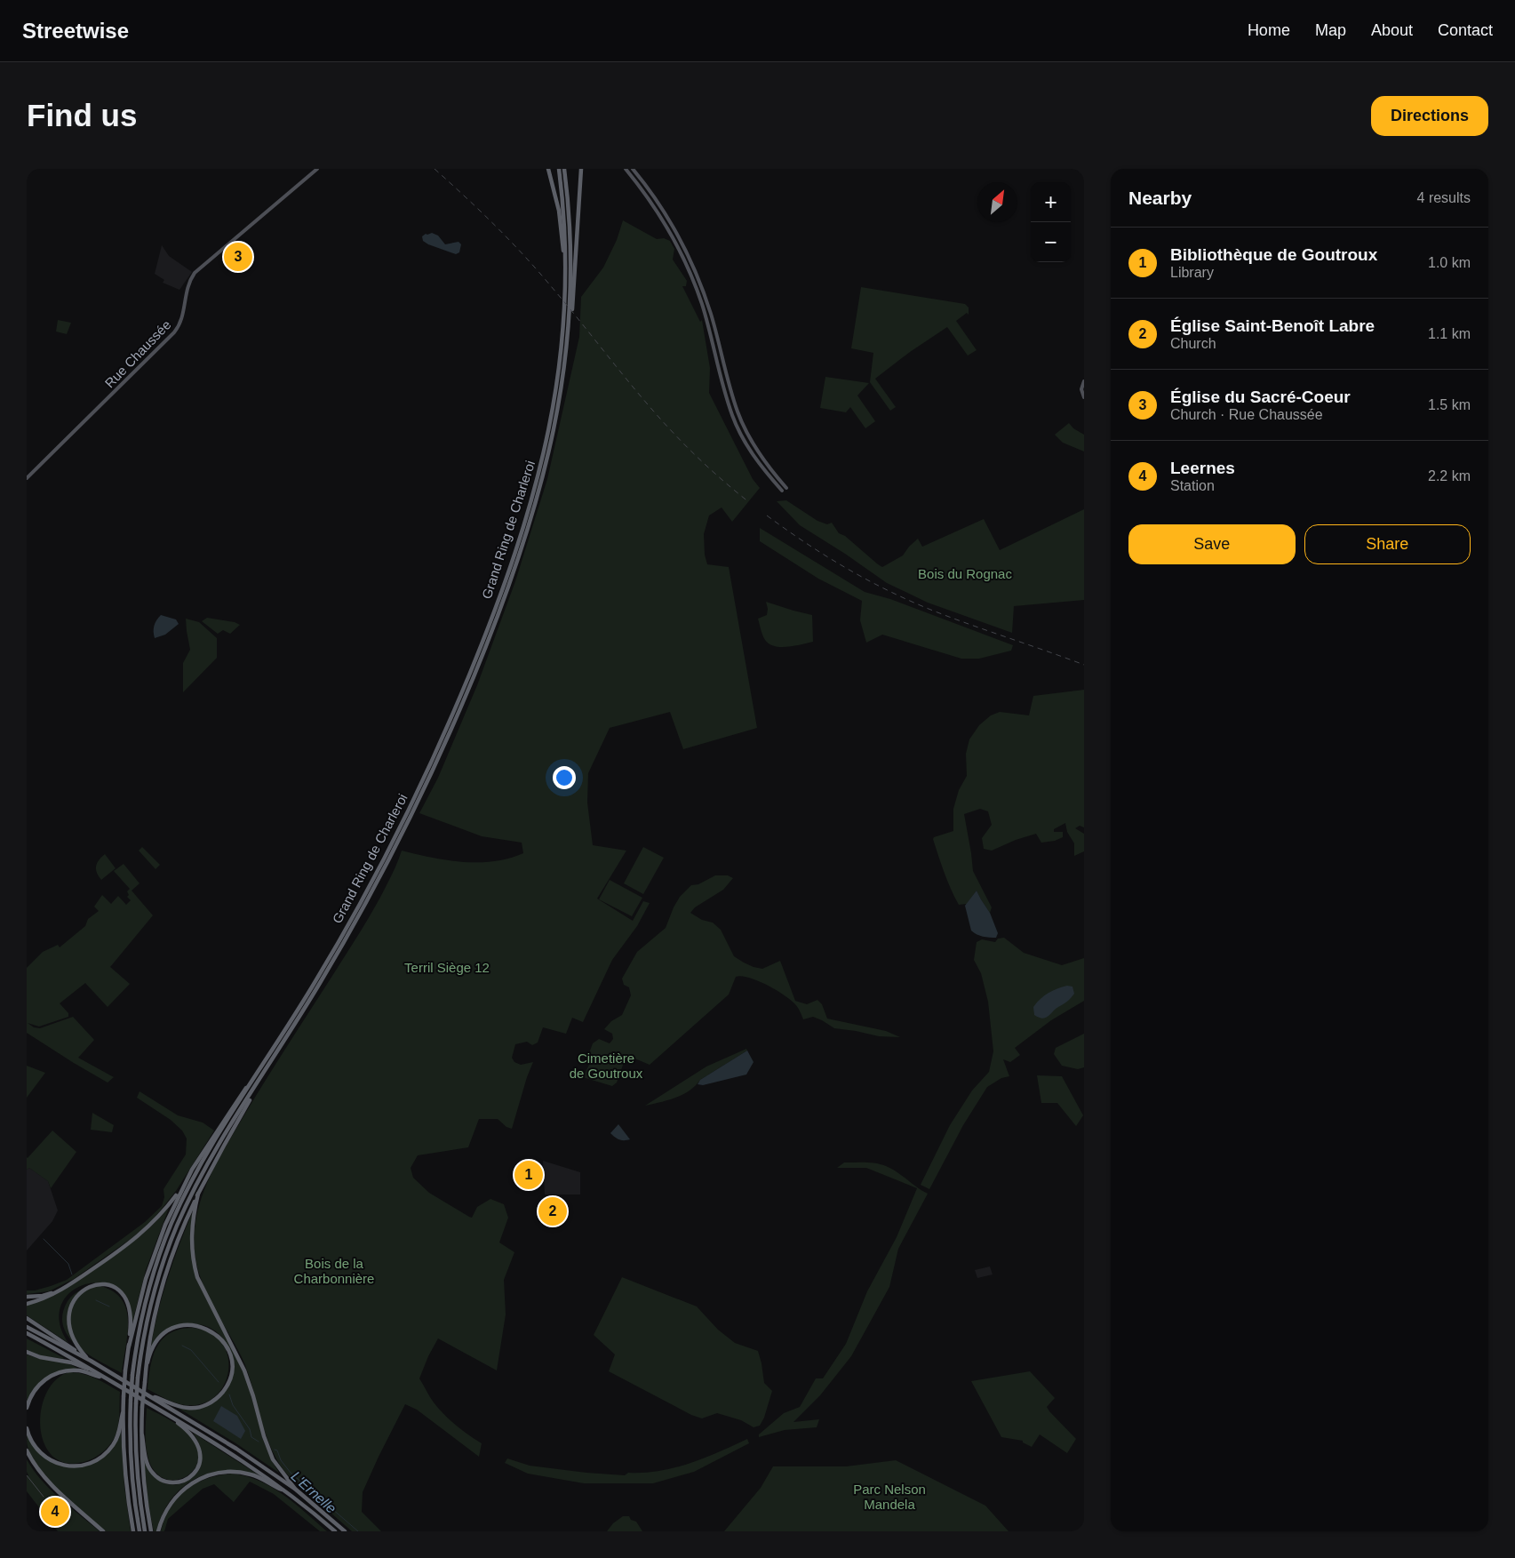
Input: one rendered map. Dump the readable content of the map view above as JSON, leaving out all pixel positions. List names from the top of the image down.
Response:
{
  "streets": {
    "highway": ["Grand Ring de Charleroi"],
    "main road": ["Rue Chaussée"]
  },
  "water": ["L'Ernelle"],
  "parks": [
    "Bois du Rognac",
    "Terril Siège 12",
    "Cimetière de Goutroux",
    "Bois de la Charbonnière",
    "Parc Nelson Mandela"
  ],
  "north": "top right",
  "page": {
    "header": "Streetwise",
    "nav": [
      "Home",
      "Map",
      "About",
      "Contact"
    ],
    "buttons": [
      "Directions",
      ["Save", "Share"]
    ],
    "title": "Find us",
    "heading": ["Nearby", "4 results"],
    "map_buttons": ["+", "−"],
    "list": [
      {
        "mark": "1",
        "name": "Bibliothèque de Goutroux",
        "note": "Library",
        "value": "1.0 km"
      },
      {
        "mark": "2",
        "name": "Église Saint-Benoît Labre",
        "note": "Church",
        "value": "1.1 km"
      },
      {
        "mark": "3",
        "name": "Église du Sacré-Coeur",
        "note": "Church · Rue Chaussée",
        "value": "1.5 km"
      },
      {
        "mark": "4",
        "name": "Leernes",
        "note": "Station",
        "value": "2.2 km"
      }
    ],
    "pins": [
      "3",
      "1",
      "2",
      "4"
    ]
  }
}
